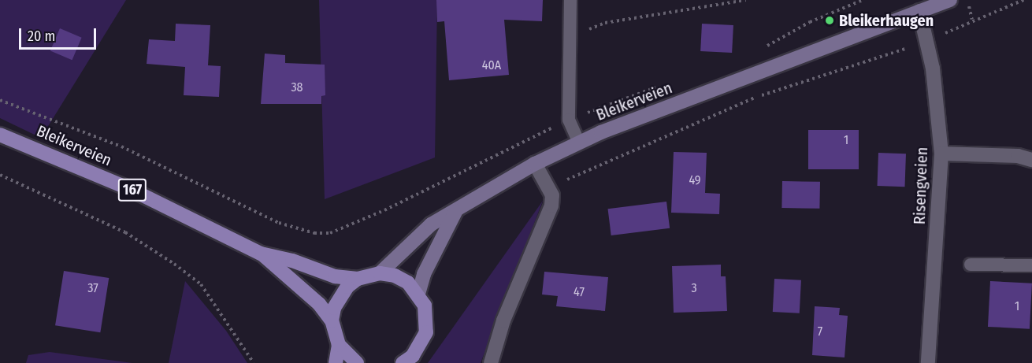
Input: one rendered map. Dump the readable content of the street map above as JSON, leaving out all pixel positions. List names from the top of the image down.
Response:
{
  "streets": {
    "main road": ["Bleikerveien", "167"],
    "street": ["Risengveien"]
  },
  "crossings": [
    ["Bleikerveien", "Risengveien"],
    ["Bleikerveien", "167"]
  ],
  "places": ["Bleikerhaugen"],
  "house_numbers": [
    "40A",
    "38",
    "1",
    "49",
    "37",
    "3",
    "47",
    "1",
    "7"
  ],
  "scale_bar": "20 m"
}
